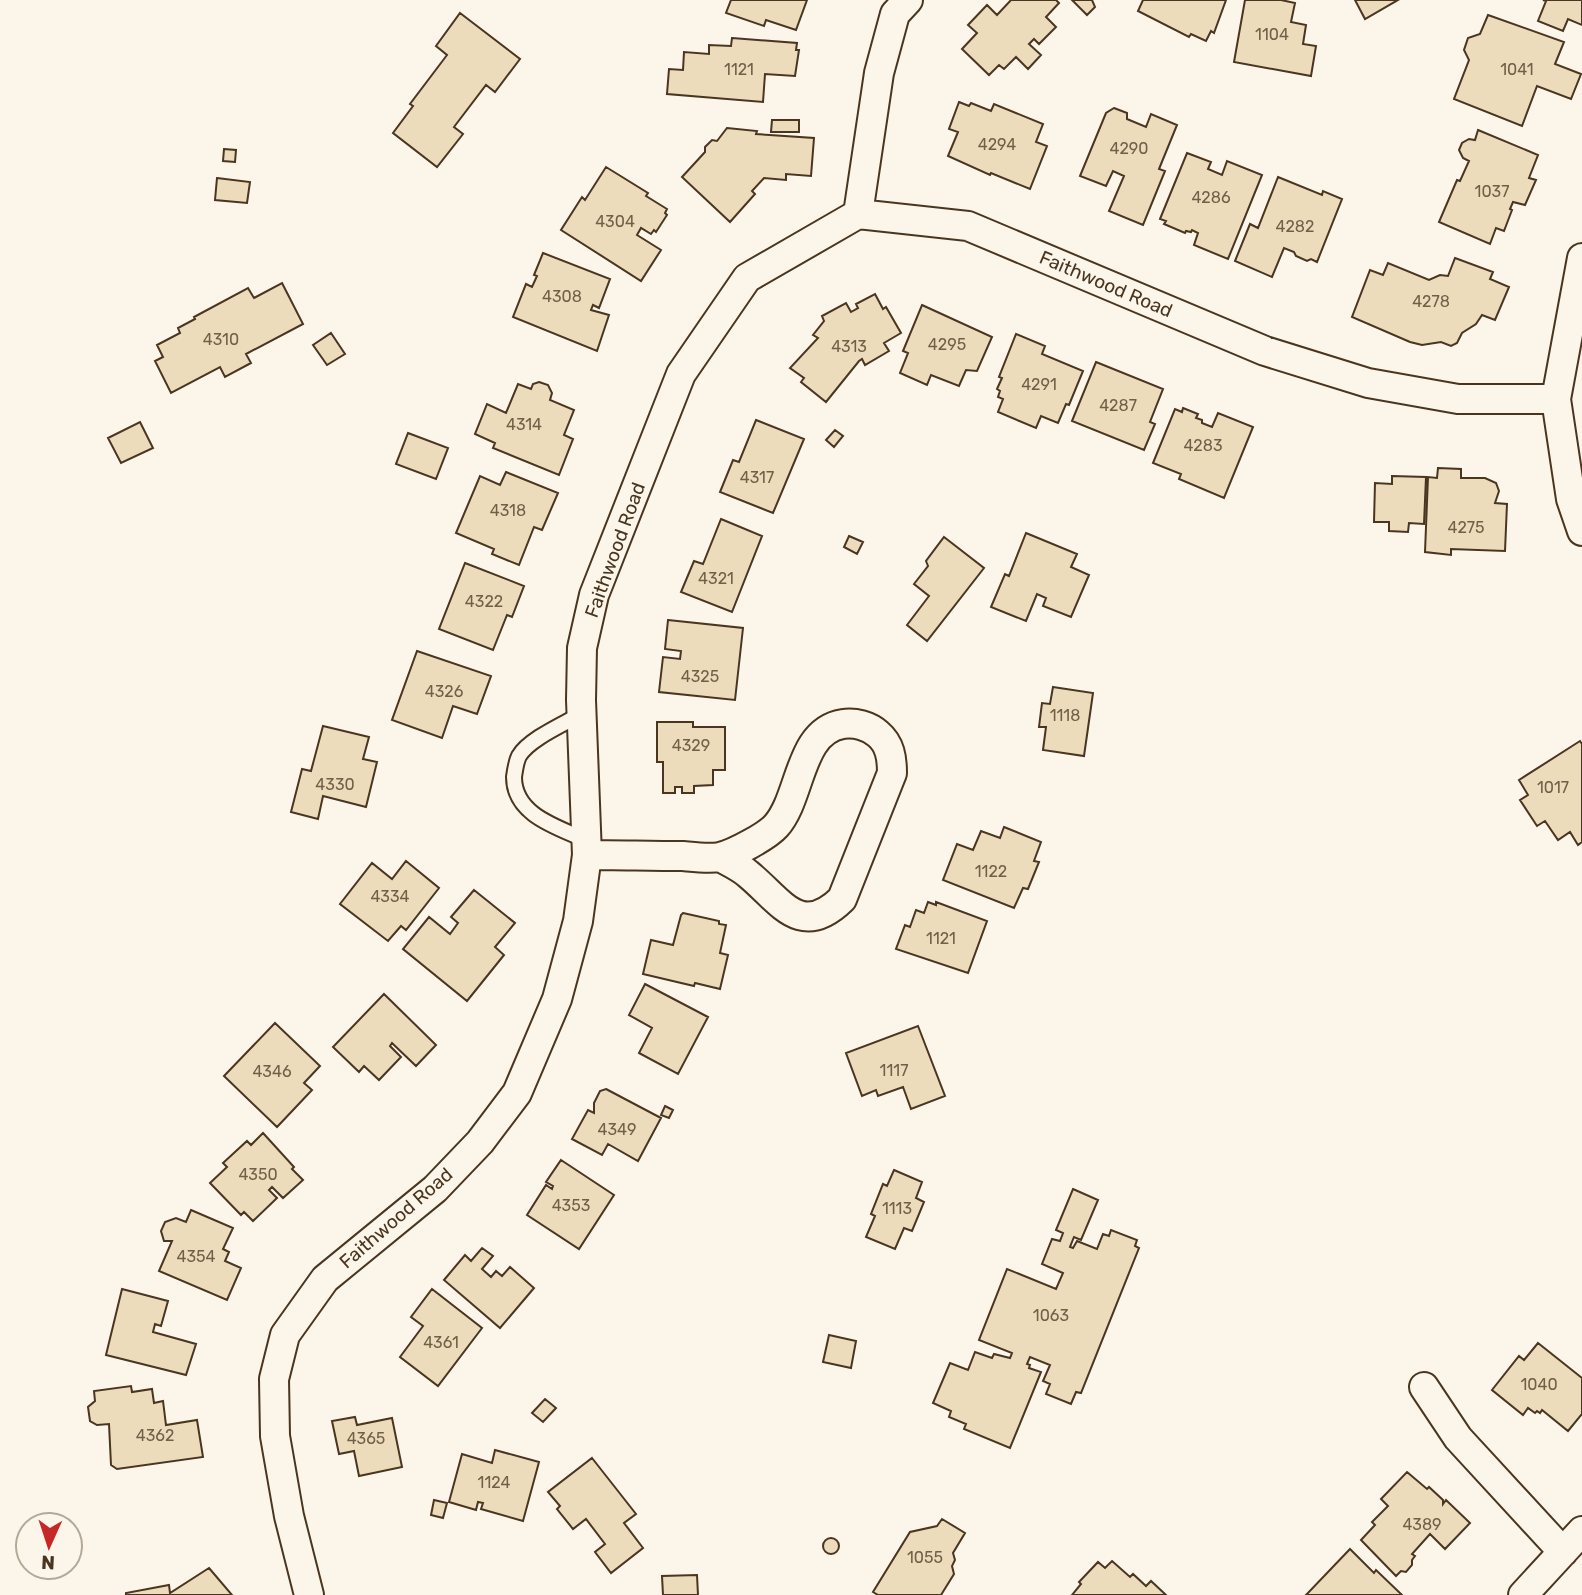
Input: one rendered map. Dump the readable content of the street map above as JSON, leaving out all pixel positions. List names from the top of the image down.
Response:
{
  "streets": {
    "street": ["Faithwood Road"]
  },
  "house_numbers": [
    "1104",
    "1121",
    "1041",
    "4294",
    "4290",
    "1037",
    "4286",
    "4304",
    "4282",
    "4308",
    "4278",
    "4310",
    "4295",
    "4313",
    "4291",
    "4287",
    "4314",
    "4283",
    "4317",
    "4318",
    "4275",
    "4321",
    "4322",
    "4325",
    "4326",
    "1118",
    "4329",
    "4330",
    "1017",
    "1122",
    "4334",
    "1121",
    "1117",
    "4346",
    "4349",
    "4350",
    "4353",
    "1113",
    "4354",
    "1063",
    "4361",
    "1040",
    "4362",
    "4365",
    "1124",
    "4389",
    "1055"
  ],
  "north": "bottom"
}
